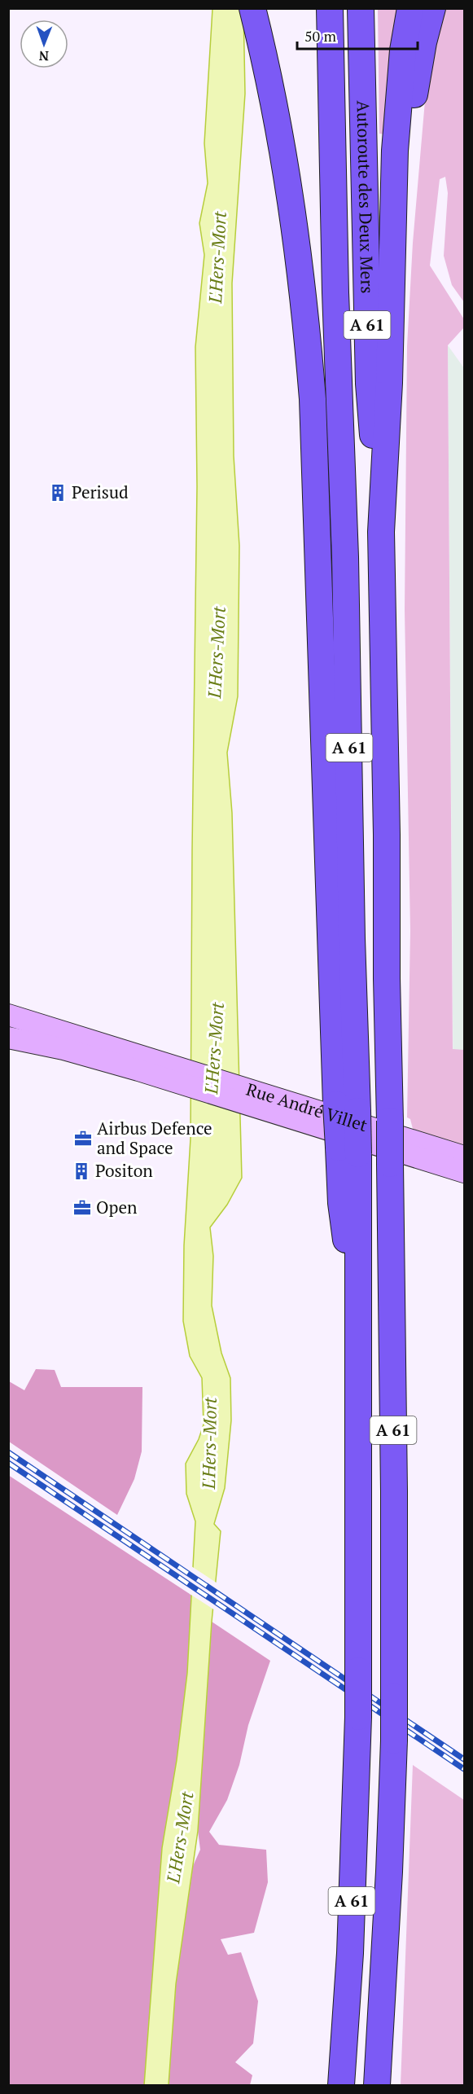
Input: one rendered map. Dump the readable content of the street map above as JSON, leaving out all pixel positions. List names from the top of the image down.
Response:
{
  "streets": {
    "highway": ["Autoroute des Deux Mers", "A 61"],
    "main road": ["Rue André Villet"]
  },
  "crossings": [
    ["Autoroute des Deux Mers", "A 61"]
  ],
  "water": ["L'Hers-Mort"],
  "places": {
    "building": ["Perisud", "Positon"],
    "office": ["Airbus Defence and Space", "Open"]
  },
  "scale_bar": "50 m",
  "north": "bottom"
}
